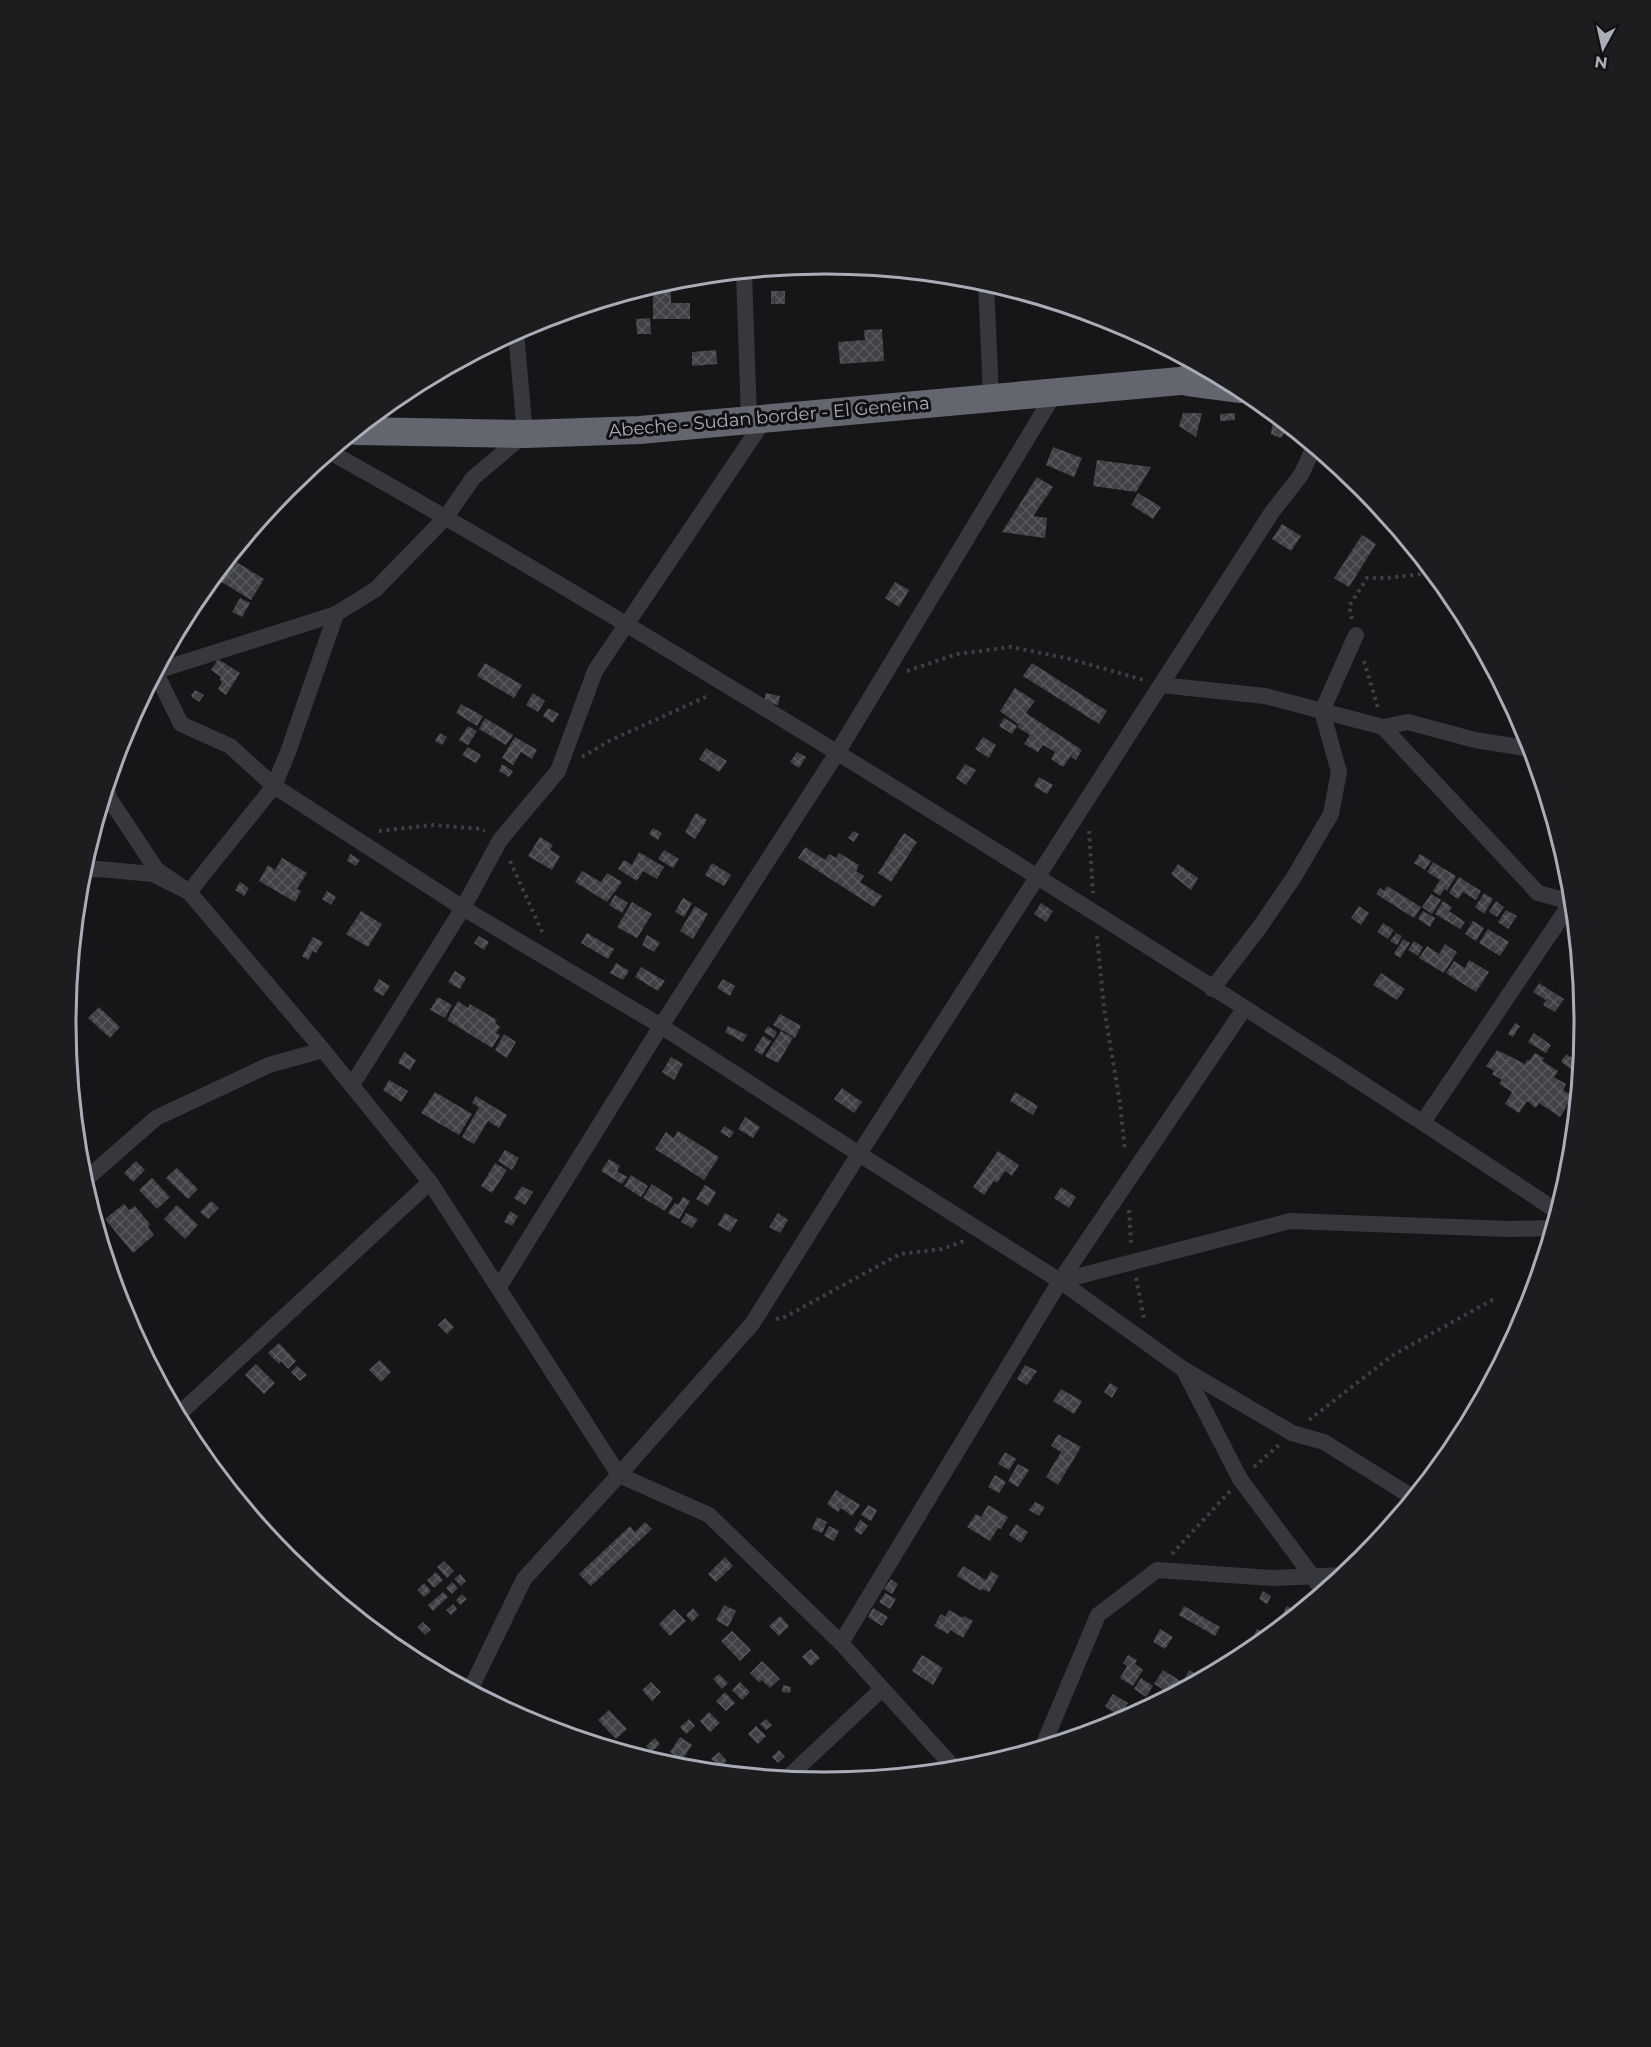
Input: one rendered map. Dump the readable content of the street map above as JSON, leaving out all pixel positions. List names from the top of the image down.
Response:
{
  "streets": {
    "highway": ["Abeche - Sudan border - El Geneina"]
  },
  "north": "bottom"
}
